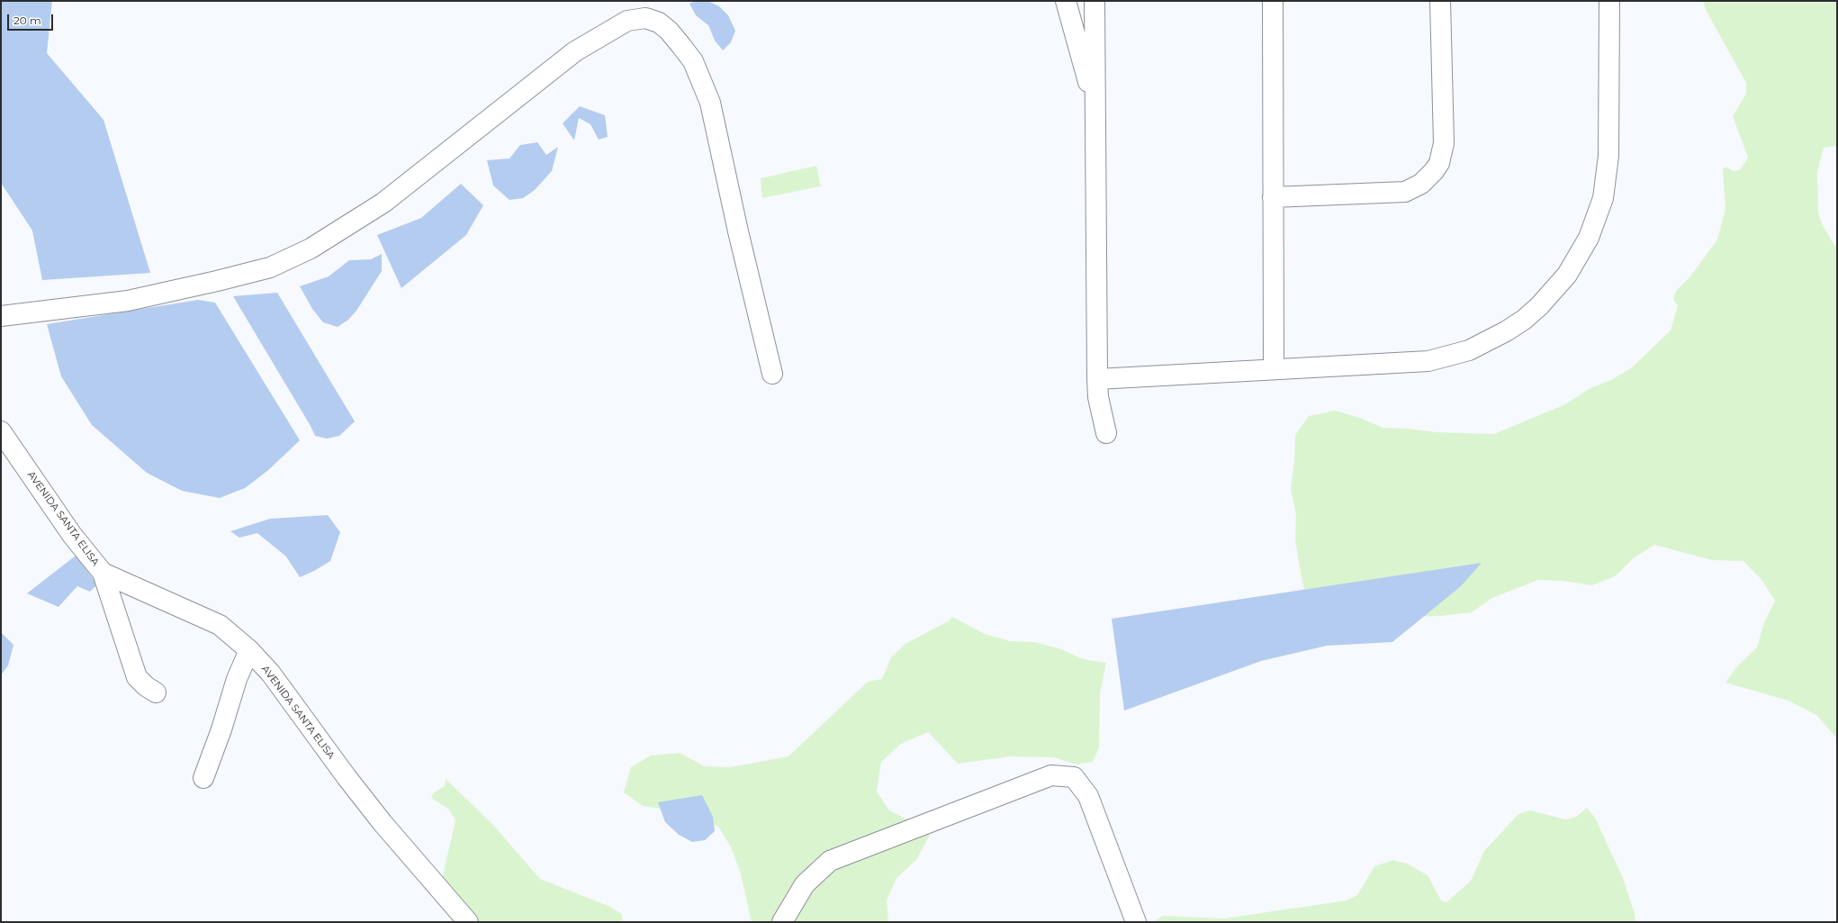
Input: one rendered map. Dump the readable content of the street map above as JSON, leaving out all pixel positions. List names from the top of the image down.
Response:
{
  "streets": {
    "street": ["AVENIDA SANTA ELISA"]
  },
  "scale_bar": "20 m"
}
